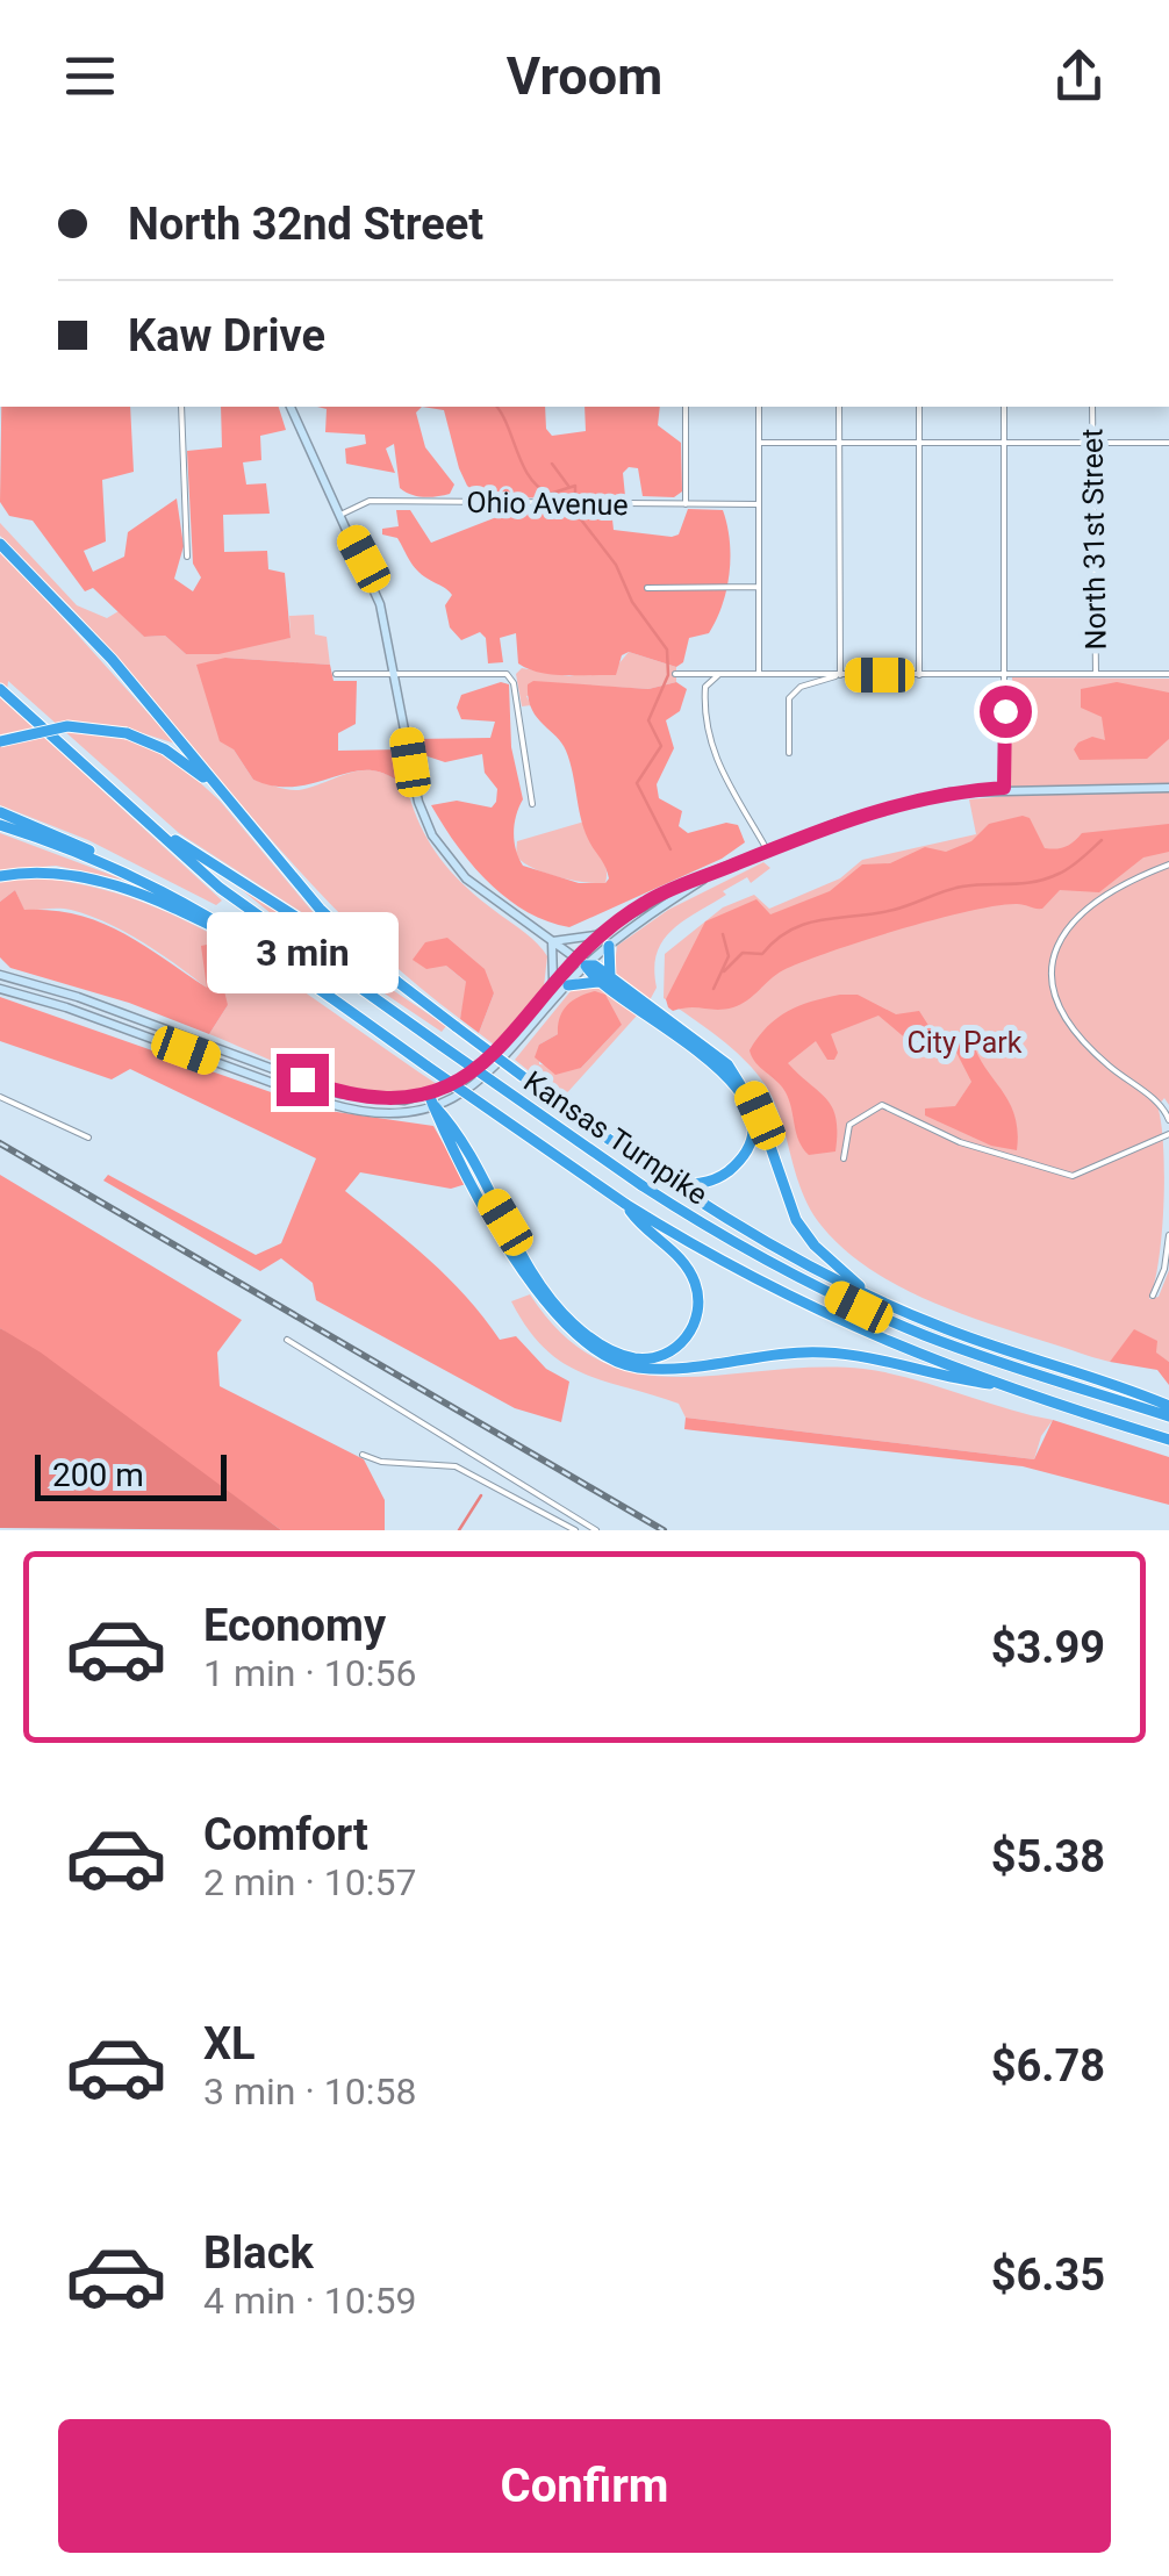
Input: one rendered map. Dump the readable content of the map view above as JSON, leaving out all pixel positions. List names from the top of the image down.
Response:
{
  "streets": {
    "highway": ["Kansas Turnpike"],
    "street": ["Ohio Avenue", "North 31st Street"]
  },
  "parks": ["City Park"],
  "scale_bar": "200 m",
  "page": {
    "header": "Vroom",
    "banner": ["North 32nd Street", "Kaw Drive"],
    "bubble": "3 min",
    "scale": "200 m",
    "list": [
      {
        "name": "Economy",
        "note": "1 min · 10:56",
        "value": "$3.99"
      },
      {
        "name": "Comfort",
        "note": "2 min · 10:57",
        "value": "$5.38"
      },
      {
        "name": "XL",
        "note": "3 min · 10:58",
        "value": "$6.78"
      },
      {
        "name": "Black",
        "note": "4 min · 10:59",
        "value": "$6.35"
      }
    ],
    "buttons": "Confirm"
  }
}
